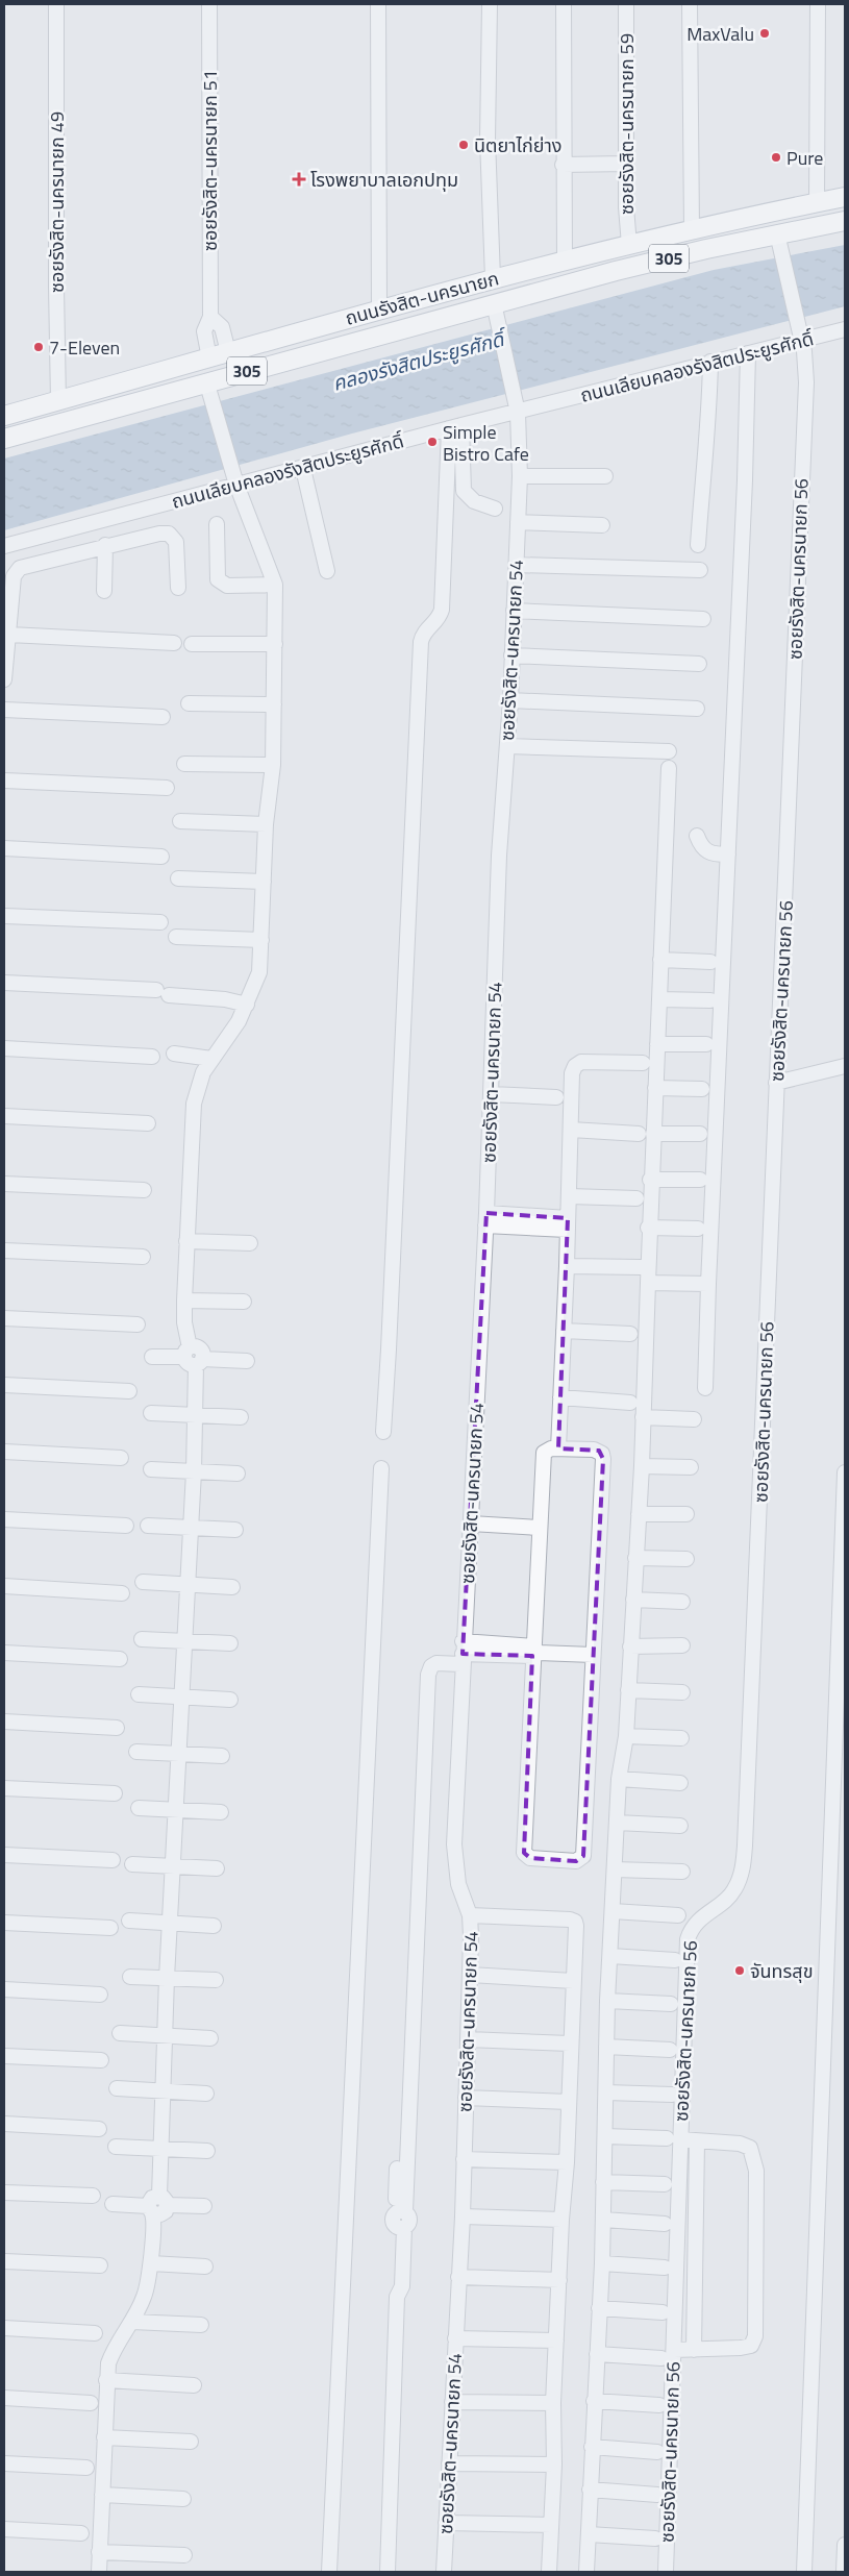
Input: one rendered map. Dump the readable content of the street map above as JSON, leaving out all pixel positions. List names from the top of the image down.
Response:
{
  "streets": {
    "main road": ["305", "ถนนรังสิต-นครนายก"],
    "street": [
      "ซอยรังสิต-นครนายก 59",
      "ซอยรังสิต-นครนายก 51",
      "ซอยรังสิต-นครนายก 49",
      "ถนนเลียบคลองรังสิตประยูรศักดิ์",
      "ซอยรังสิต-นครนายก 56",
      "ซอยรังสิต-นครนายก 54"
    ]
  },
  "crossings": [
    ["ซอยรังสิต-นครนายก 59", "ถนนรังสิต-นครนายก"],
    ["ซอยรังสิต-นครนายก 51", "ถนนรังสิต-นครนายก"],
    ["ซอยรังสิต-นครนายก 49", "ถนนรังสิต-นครนายก"],
    ["ถนนรังสิต-นครนายก", "ซอยรังสิต-นครนายก 56"],
    ["ถนนรังสิต-นครนายก", "ซอยรังสิต-นครนายก 54"],
    ["ถนนเลียบคลองรังสิตประยูรศักดิ์", "ซอยรังสิต-นครนายก 56"],
    ["ถนนเลียบคลองรังสิตประยูรศักดิ์", "ซอยรังสิต-นครนายก 54"]
  ],
  "water": ["คลองรังสิตประยูรศักดิ์"],
  "places": {
    "other": [
      "MaxValu",
      "นิตยาไก่ย่าง",
      "Pure",
      "7-Eleven",
      "Simple Bistro Cafe",
      "จันทรสุข"
    ],
    "health": ["โรงพยาบาลเอกปทุม"]
  }
}
